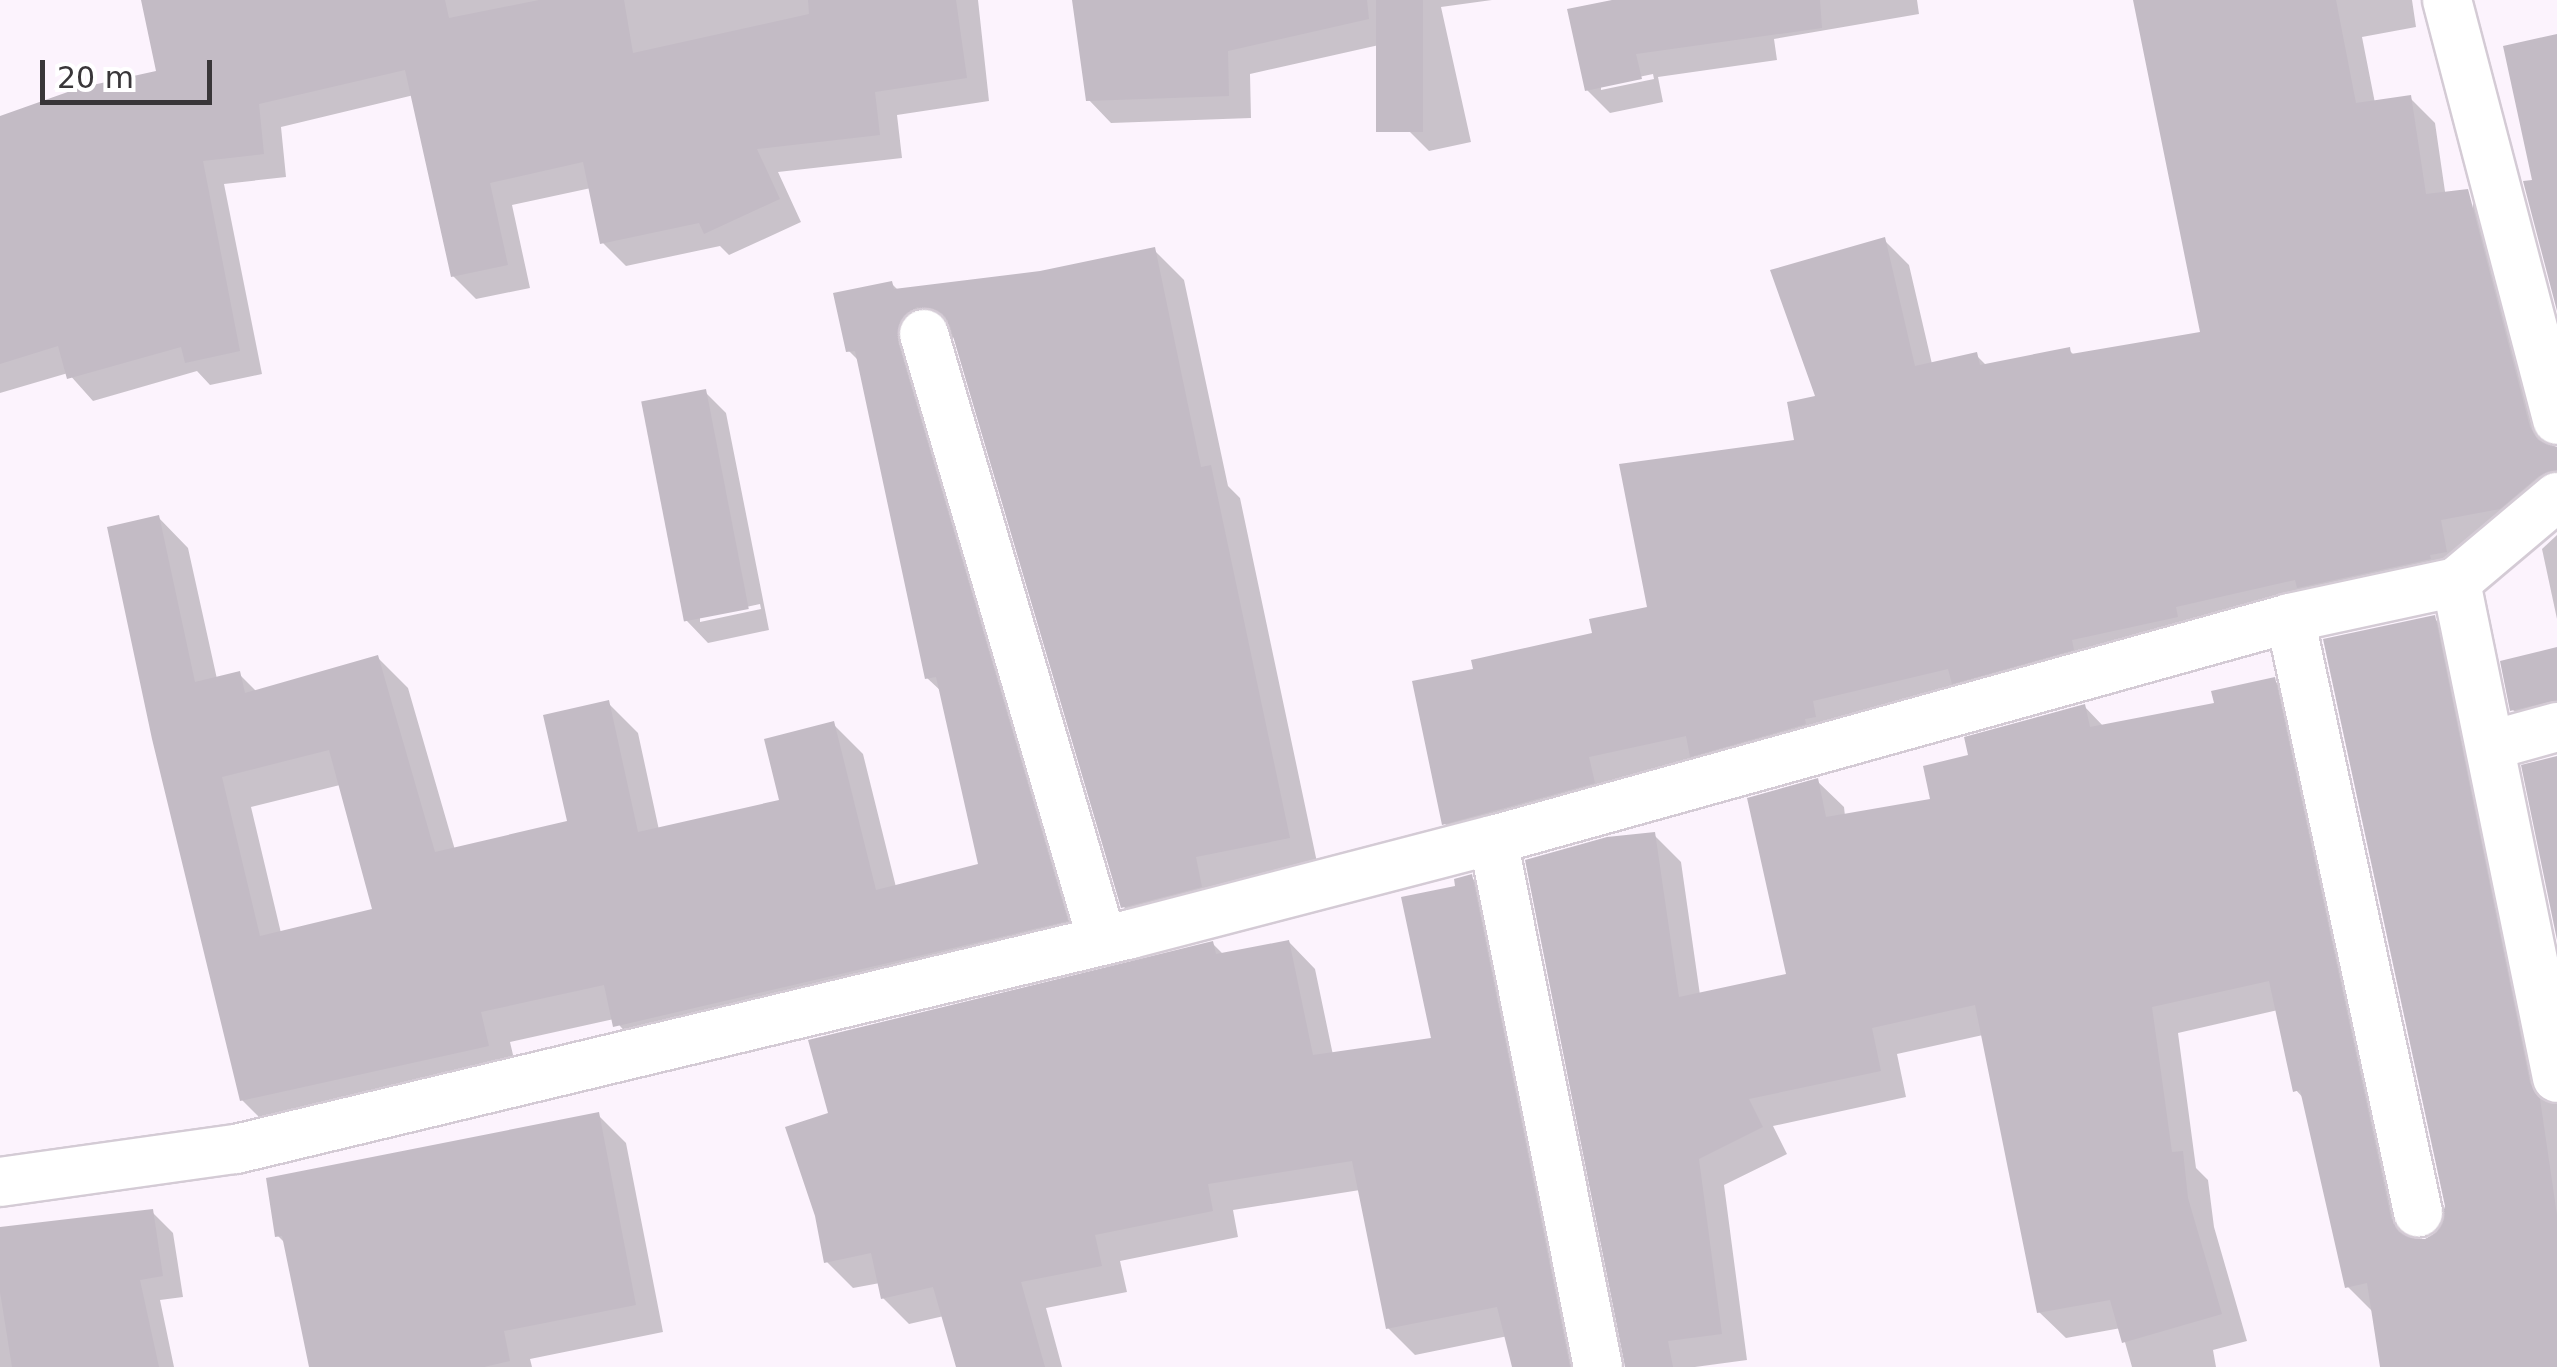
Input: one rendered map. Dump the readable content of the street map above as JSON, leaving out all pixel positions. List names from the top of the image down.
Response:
{
  "scale_bar": "20 m"
}
